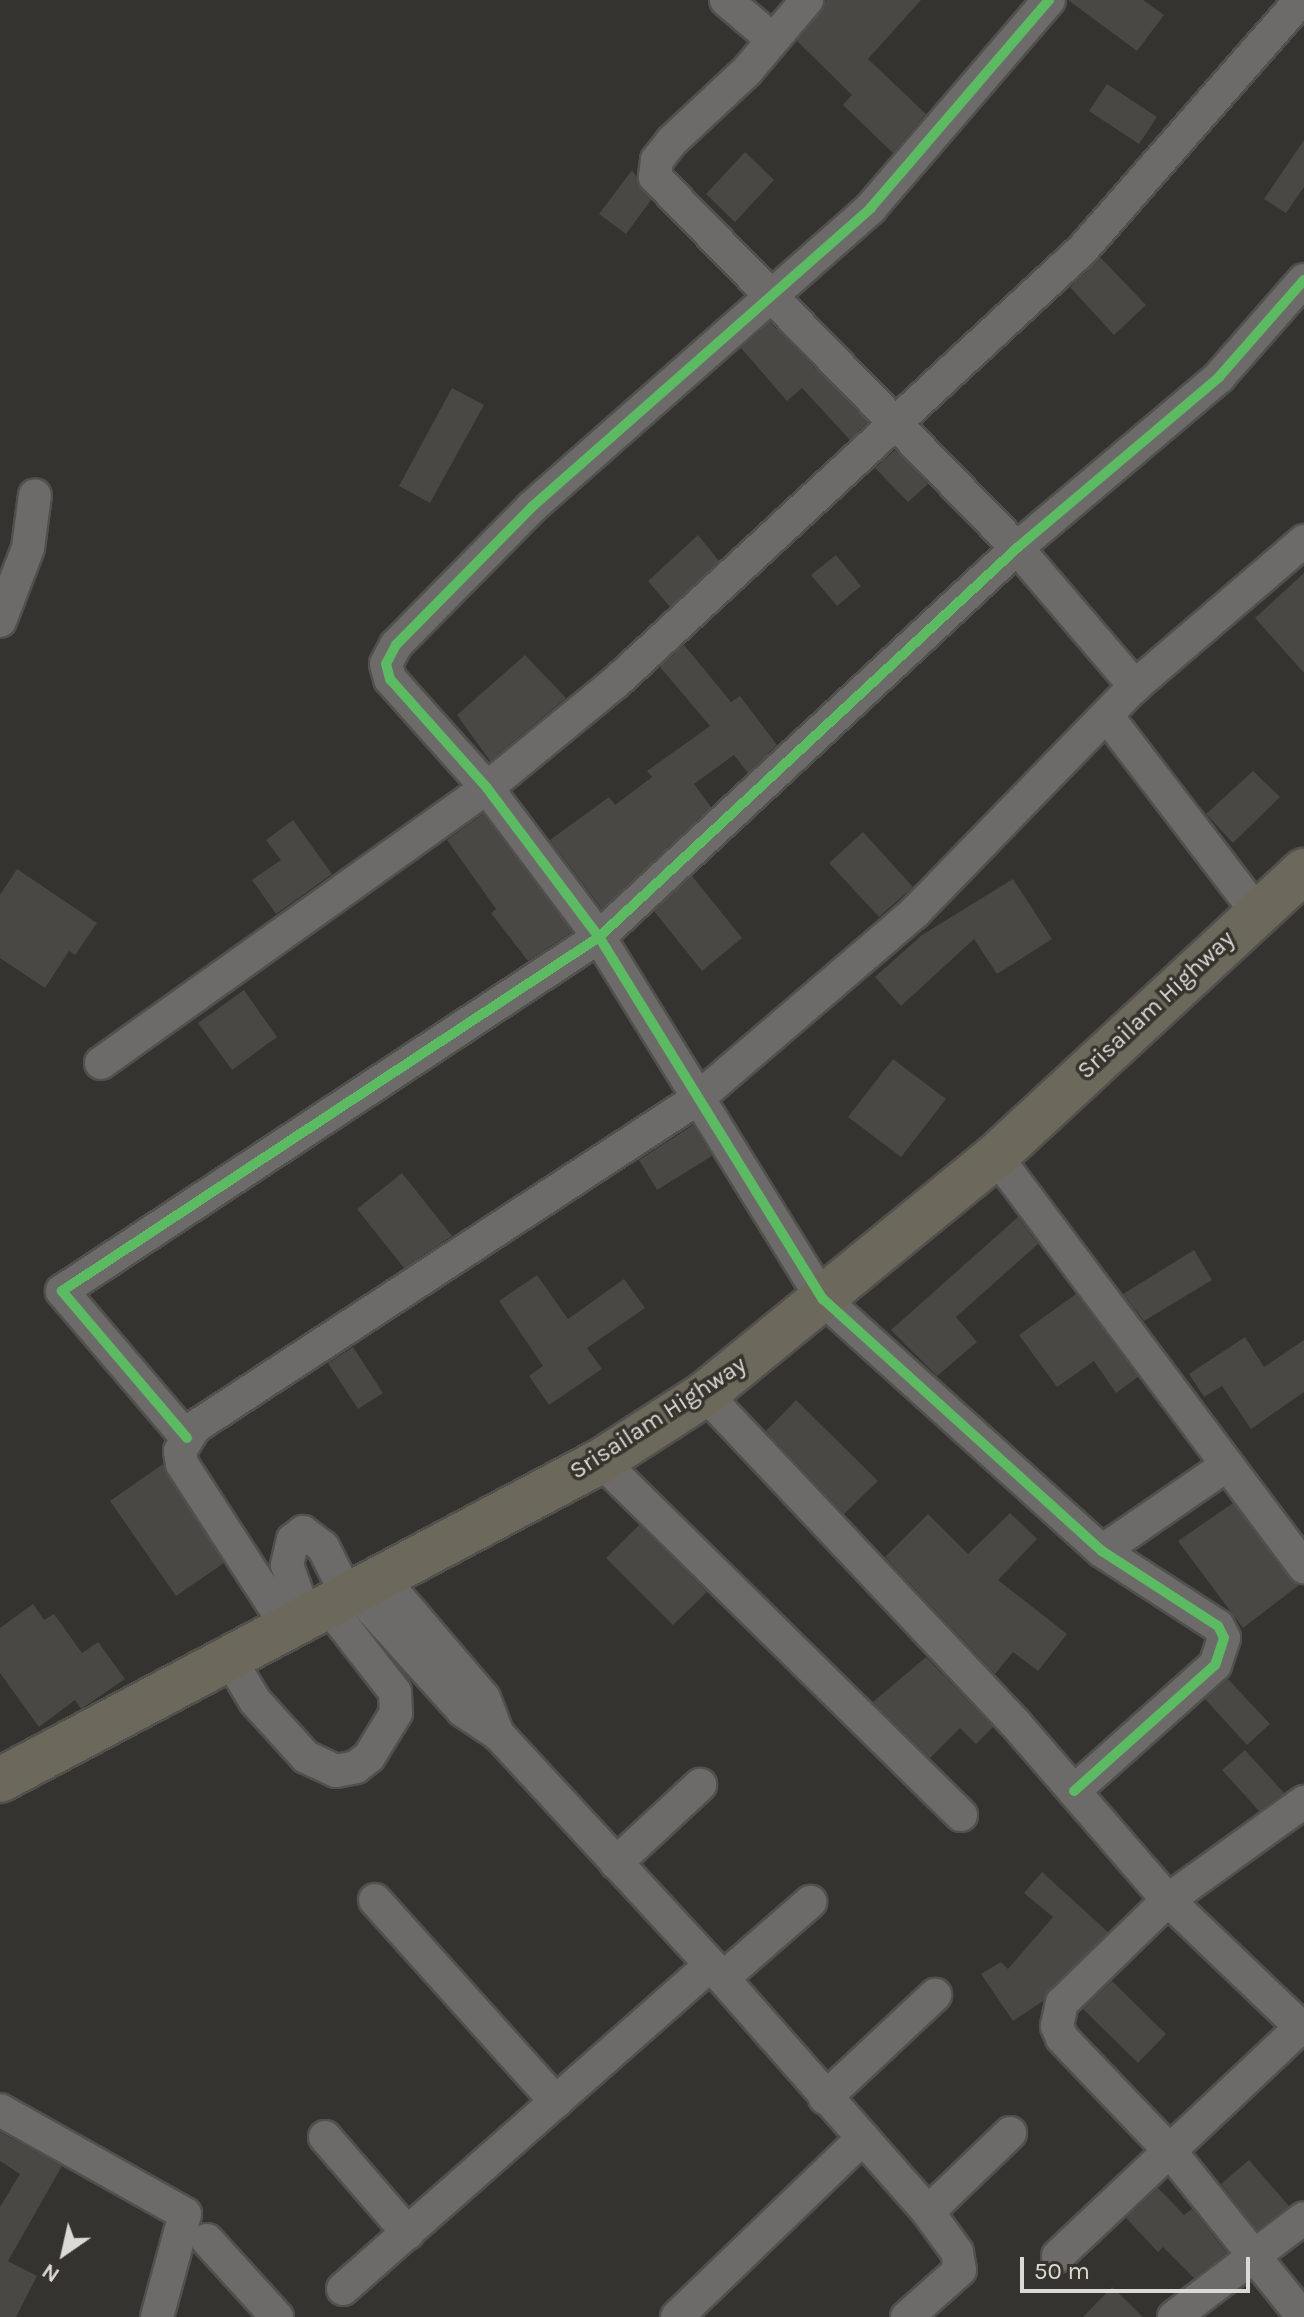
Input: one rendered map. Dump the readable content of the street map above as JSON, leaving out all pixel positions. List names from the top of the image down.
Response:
{
  "streets": {
    "highway": ["Srisailam Highway"]
  },
  "scale_bar": "50 m",
  "north": "bottom left"
}
